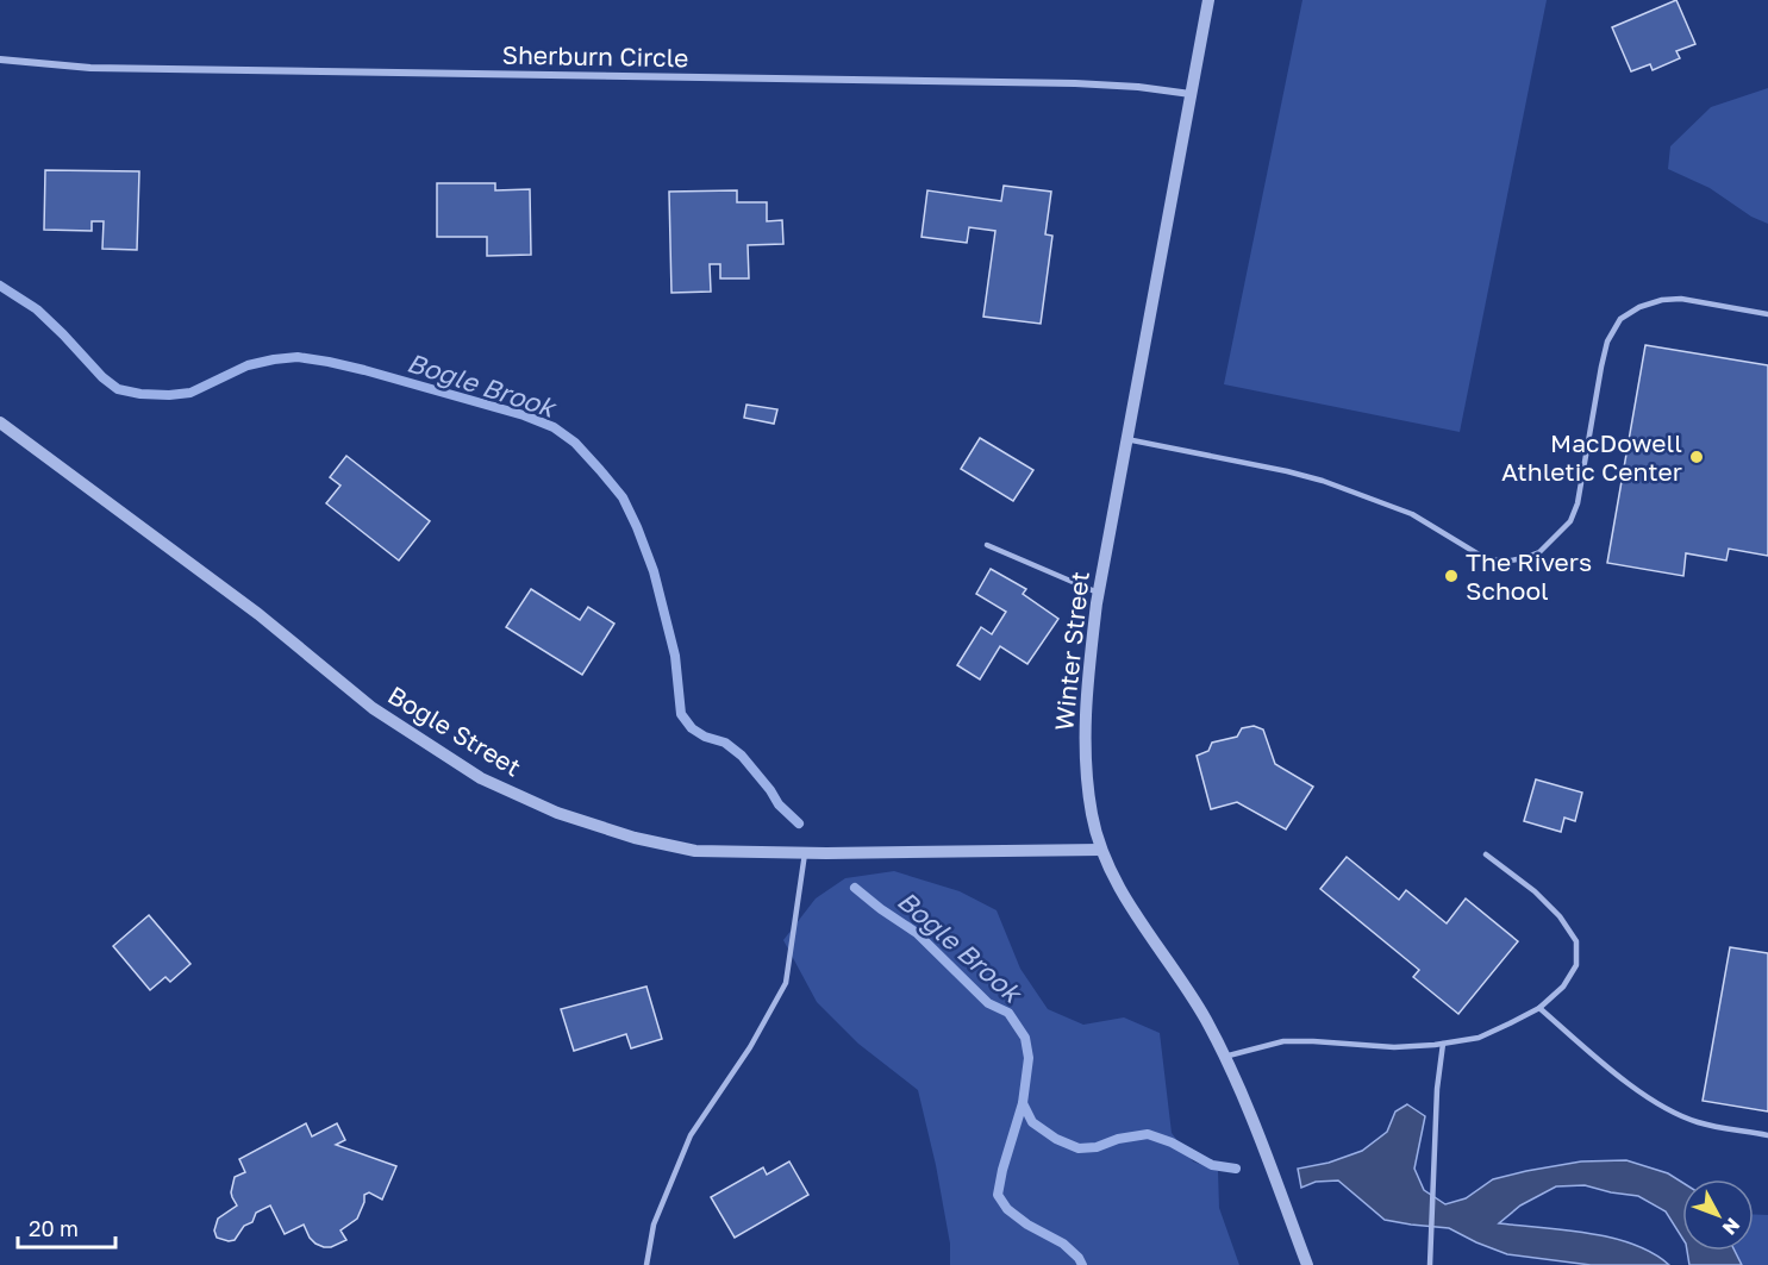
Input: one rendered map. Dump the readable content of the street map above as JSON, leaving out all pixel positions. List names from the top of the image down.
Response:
{
  "streets": {
    "street": ["Sherburn Circle", "Winter Street", "Bogle Street"]
  },
  "crossings": [
    ["Sherburn Circle", "Winter Street"],
    ["Winter Street", "Bogle Street"]
  ],
  "water": ["Bogle Brook"],
  "places": ["MacDowell Athletic Center", "The Rivers School"],
  "scale_bar": "20 m",
  "north": "bottom right"
}
